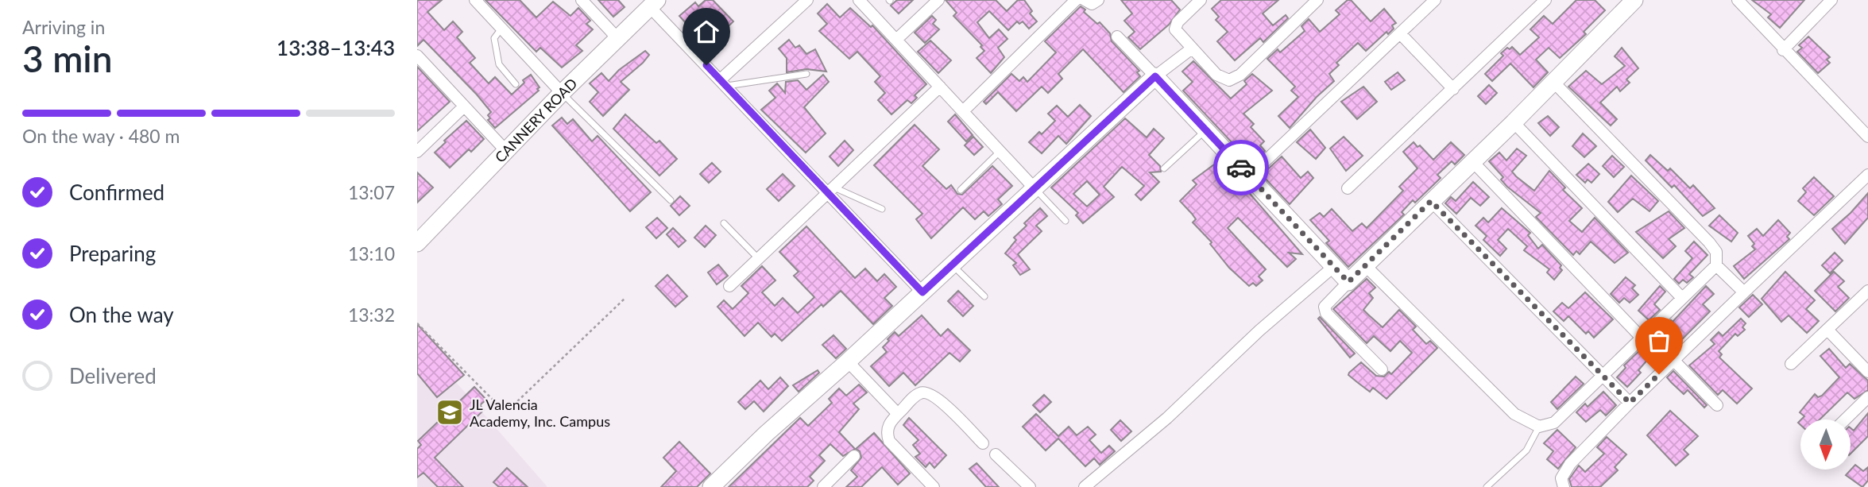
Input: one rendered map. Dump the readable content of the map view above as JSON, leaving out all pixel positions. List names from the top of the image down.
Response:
{
  "streets": {
    "street": ["CANNERY ROAD"]
  },
  "places": {
    "school or university": ["JL Valencia Academy, Inc. Campus"]
  },
  "north": "bottom",
  "page": {
    "heading": ["3 min", "Arriving in", "13:38–13:43"],
    "bar": "On the way · 480 m",
    "list": [
      ["Confirmed", "13:07"],
      ["Preparing", "13:10"],
      ["On the way", "13:32"],
      "Delivered"
    ]
  }
}
